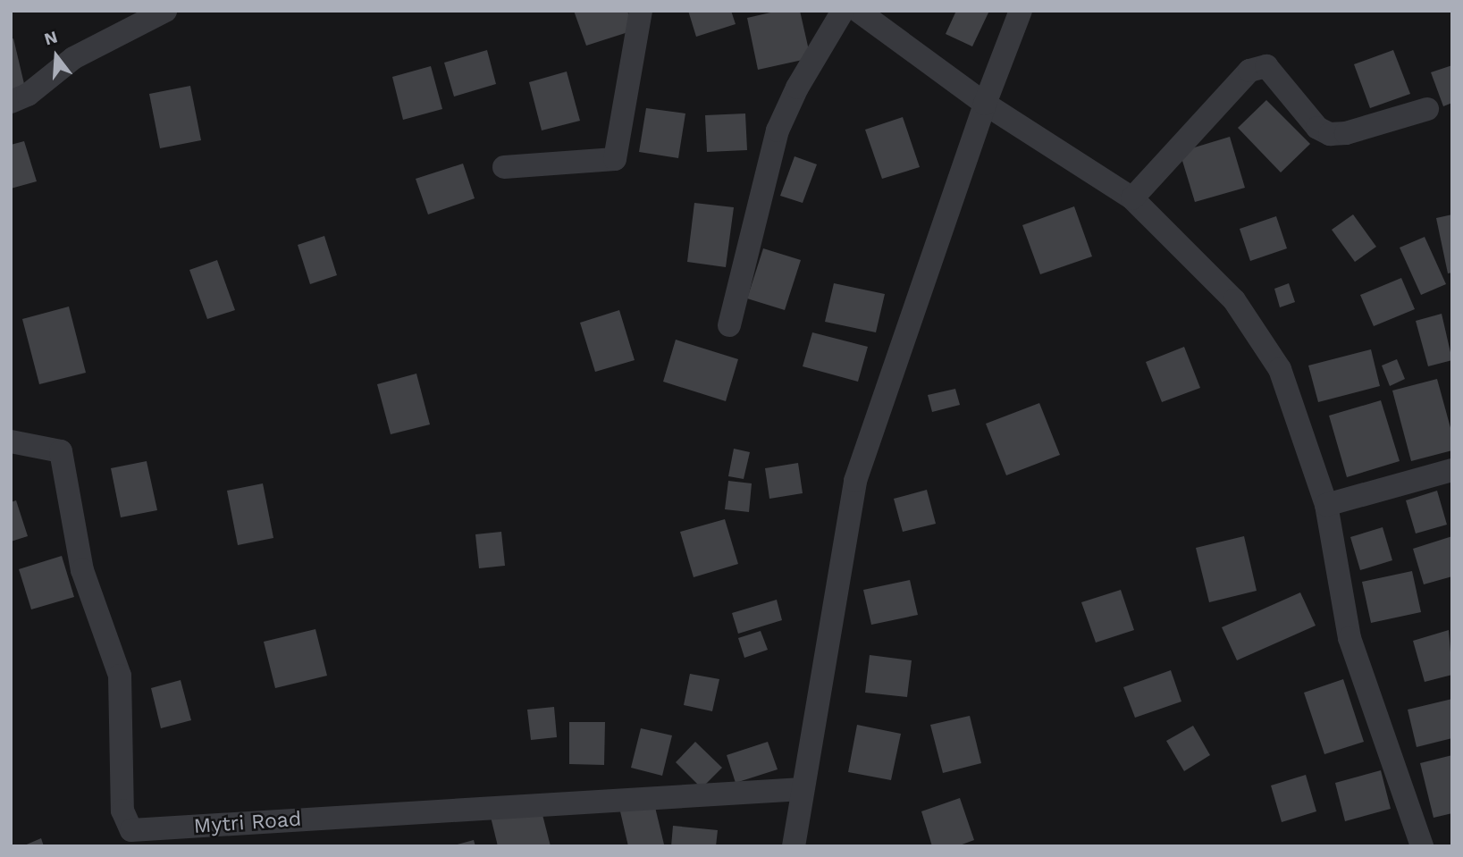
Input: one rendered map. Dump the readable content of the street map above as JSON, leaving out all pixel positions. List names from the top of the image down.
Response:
{
  "streets": {
    "street": ["Mytri Road"]
  },
  "north": "top"
}
